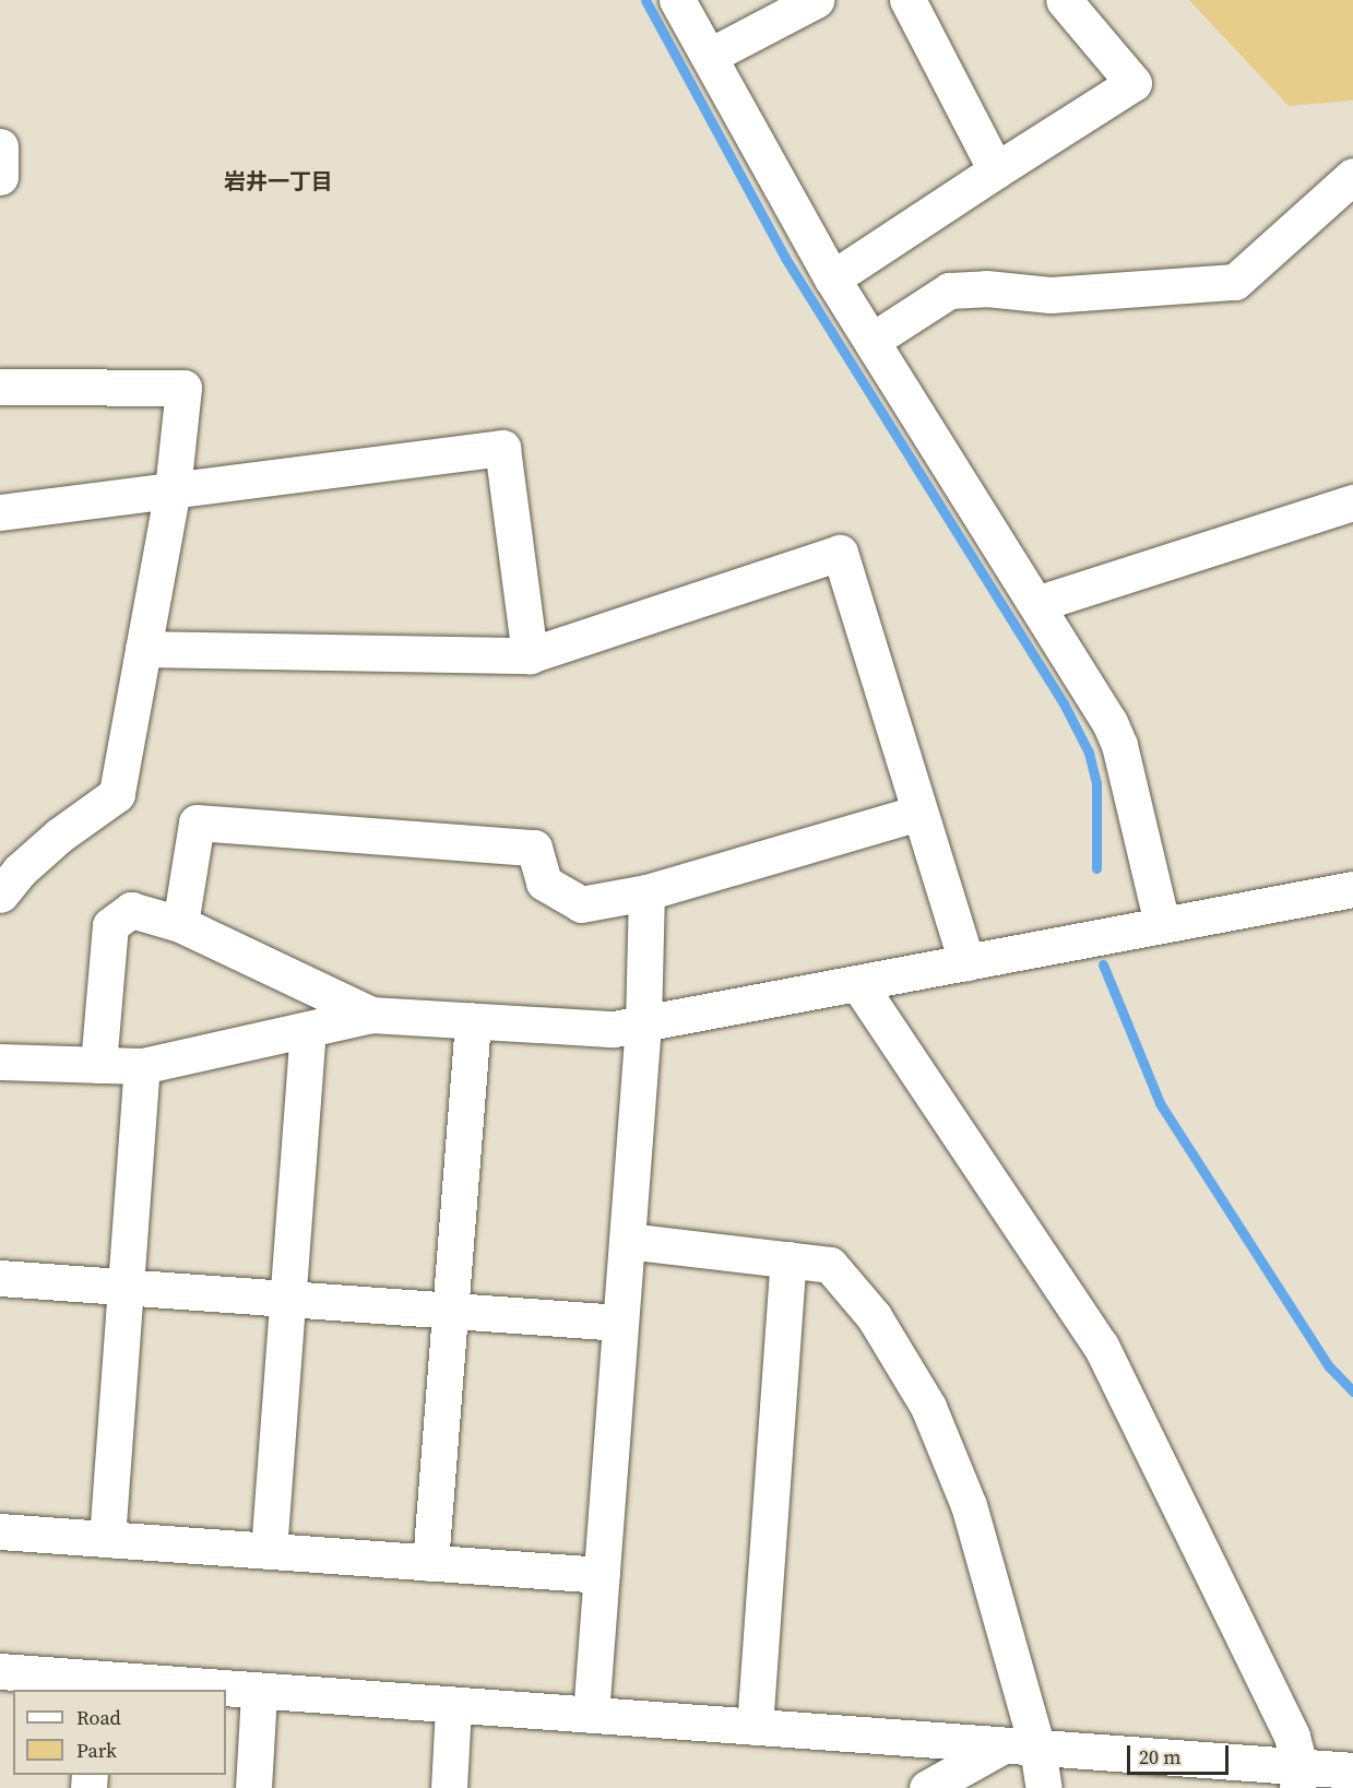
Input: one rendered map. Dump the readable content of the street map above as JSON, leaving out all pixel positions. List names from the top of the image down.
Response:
{
  "districts": ["岩井一丁目"],
  "legend": ["Road", "Park"],
  "scale_bar": "20 m"
}
